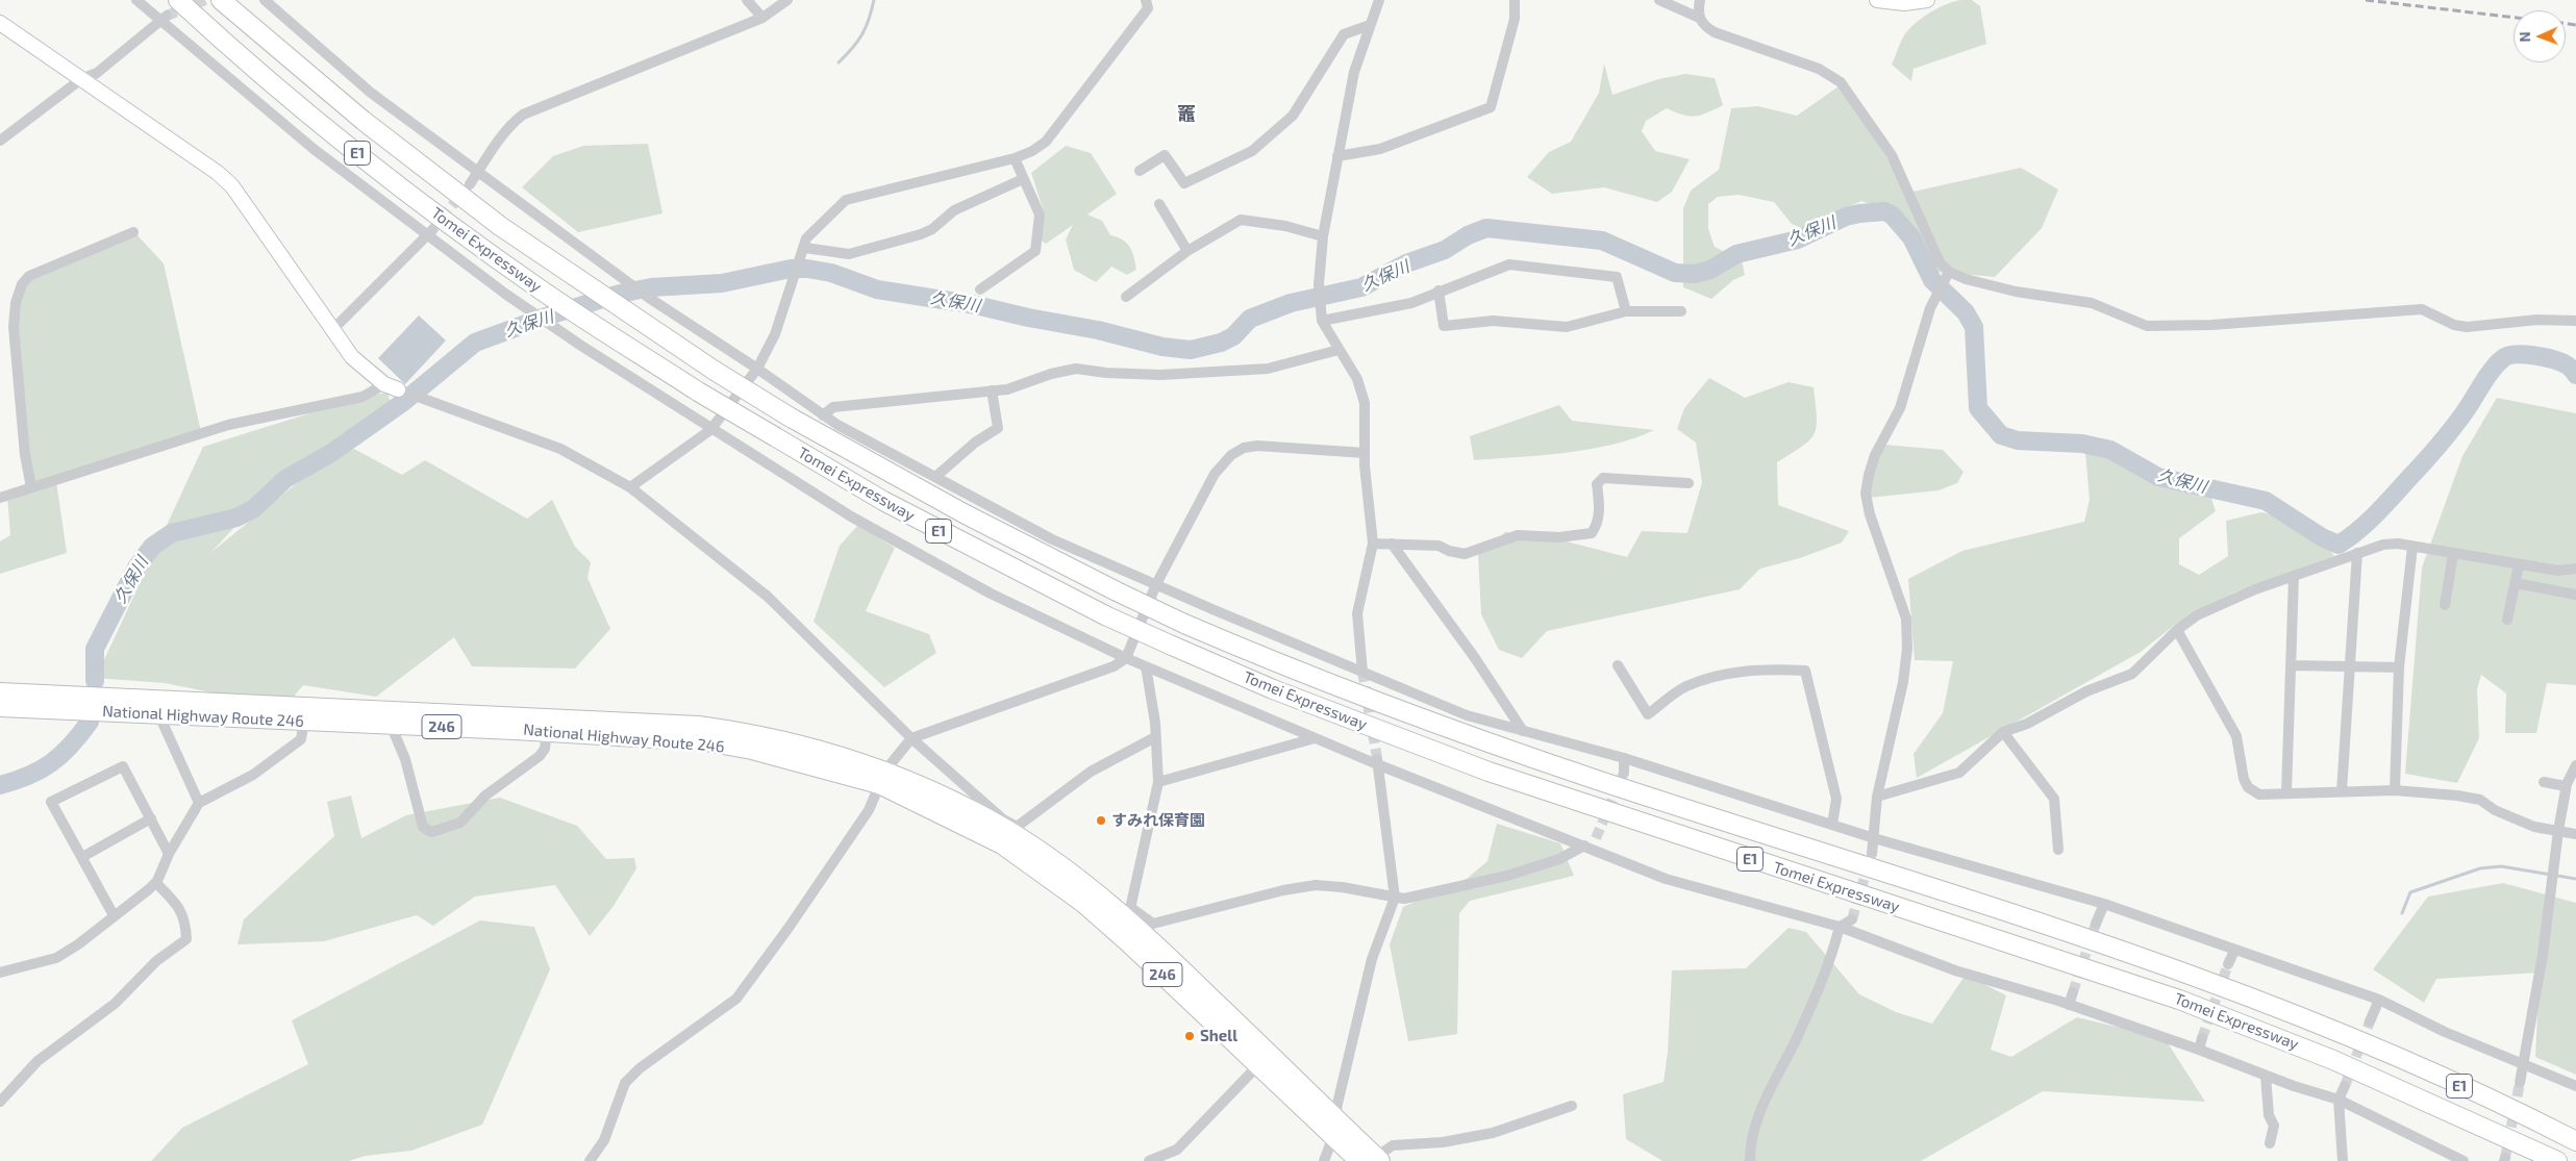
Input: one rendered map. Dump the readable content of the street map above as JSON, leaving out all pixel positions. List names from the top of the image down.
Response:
{
  "streets": {
    "highway": [
      "E1",
      "Tomei Expressway",
      "National Highway Route 246",
      "246"
    ]
  },
  "crossings": [
    ["National Highway Route 246", "246"]
  ],
  "districts": ["竈"],
  "water": ["久保川"],
  "places": ["すみれ保育園", "Shell"],
  "north": "left"
}
